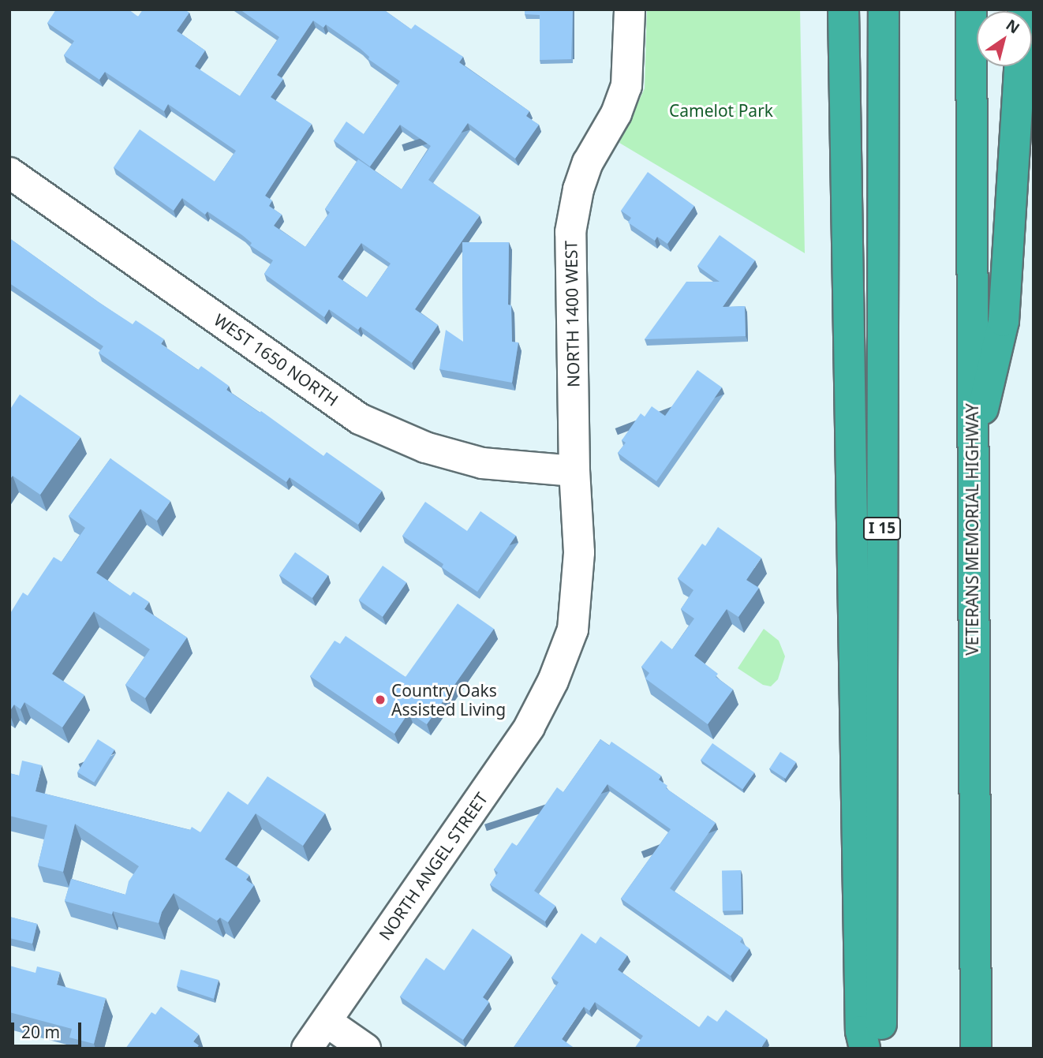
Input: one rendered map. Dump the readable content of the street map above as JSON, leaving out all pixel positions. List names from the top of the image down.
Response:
{
  "streets": {
    "highway": ["I 15", "VETERANS MEMORIAL HIGHWAY"],
    "street": ["NORTH 1400 WEST", "WEST 1650 NORTH", "NORTH ANGEL STREET"]
  },
  "crossings": [
    ["NORTH 1400 WEST", "WEST 1650 NORTH"],
    ["NORTH 1400 WEST", "NORTH ANGEL STREET"]
  ],
  "parks": ["Camelot Park"],
  "places": ["Country Oaks Assisted Living"],
  "scale_bar": "20 m",
  "north": "top right"
}
